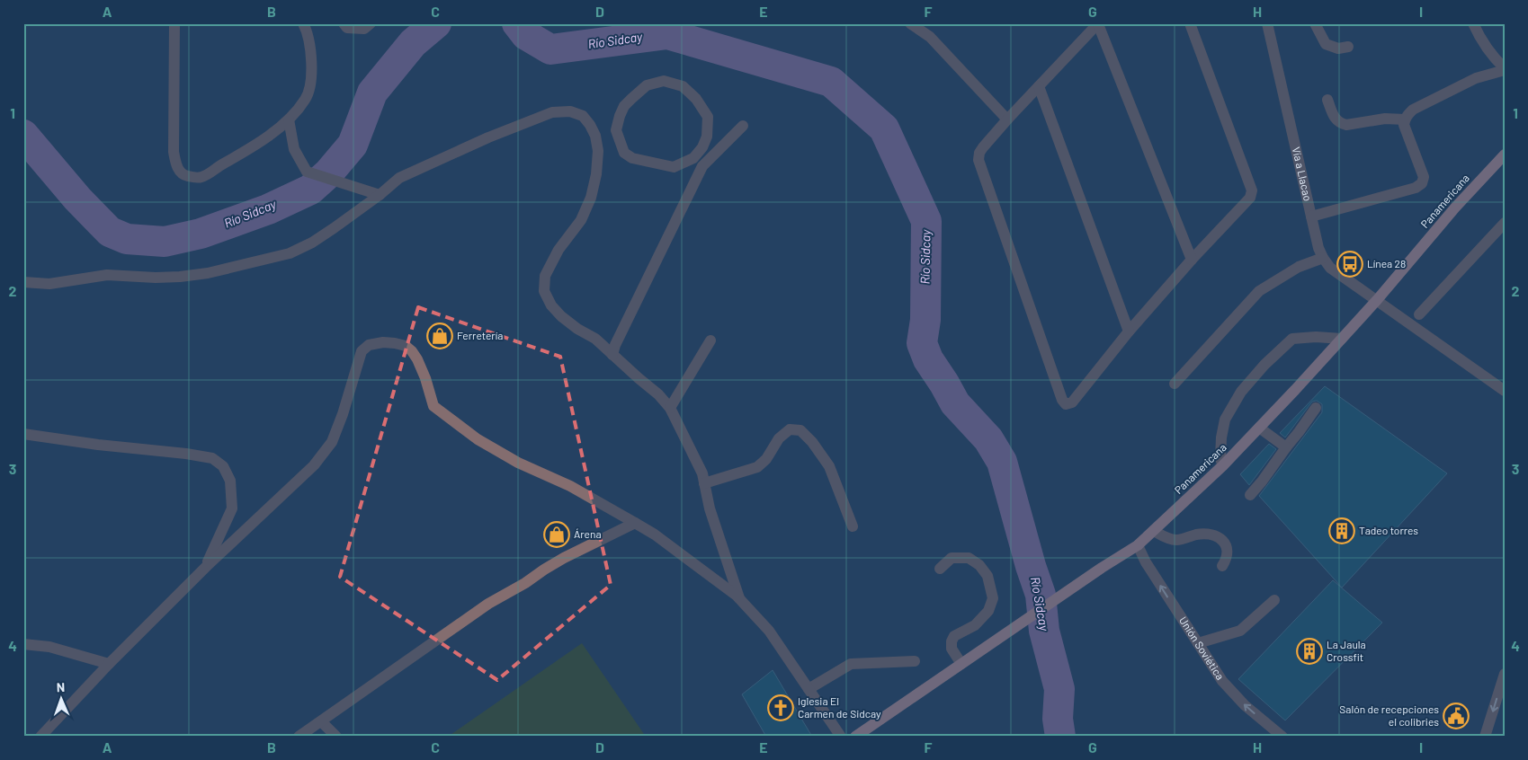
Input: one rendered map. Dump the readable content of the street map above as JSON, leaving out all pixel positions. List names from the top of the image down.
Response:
{
  "streets": {
    "main road": ["Panamericana"],
    "street": ["Vía a Llacao", "Unión Soviética"]
  },
  "crossings": [
    ["Vía a Llacao", "Panamericana"],
    ["Panamericana", "Unión Soviética"]
  ],
  "one_way": ["Unión Soviética"],
  "water": ["Río Sidcay"],
  "places": {
    "bus stop": ["Línea 28"],
    "shop": ["Ferretería", "Árena"],
    "building": ["Tadeo torres", "La Jaula Crossfit"],
    "church": ["Iglesia El Carmen de Sidcay"],
    "public building": ["Salón de recepciones el colibries"]
  },
  "north": "top",
  "grid": {
    "columns": [
      "A",
      "B",
      "C",
      "D",
      "E",
      "F",
      "G",
      "H",
      "I"
    ],
    "rows": [
      "1",
      "2",
      "3",
      "4"
    ]
  }
}
